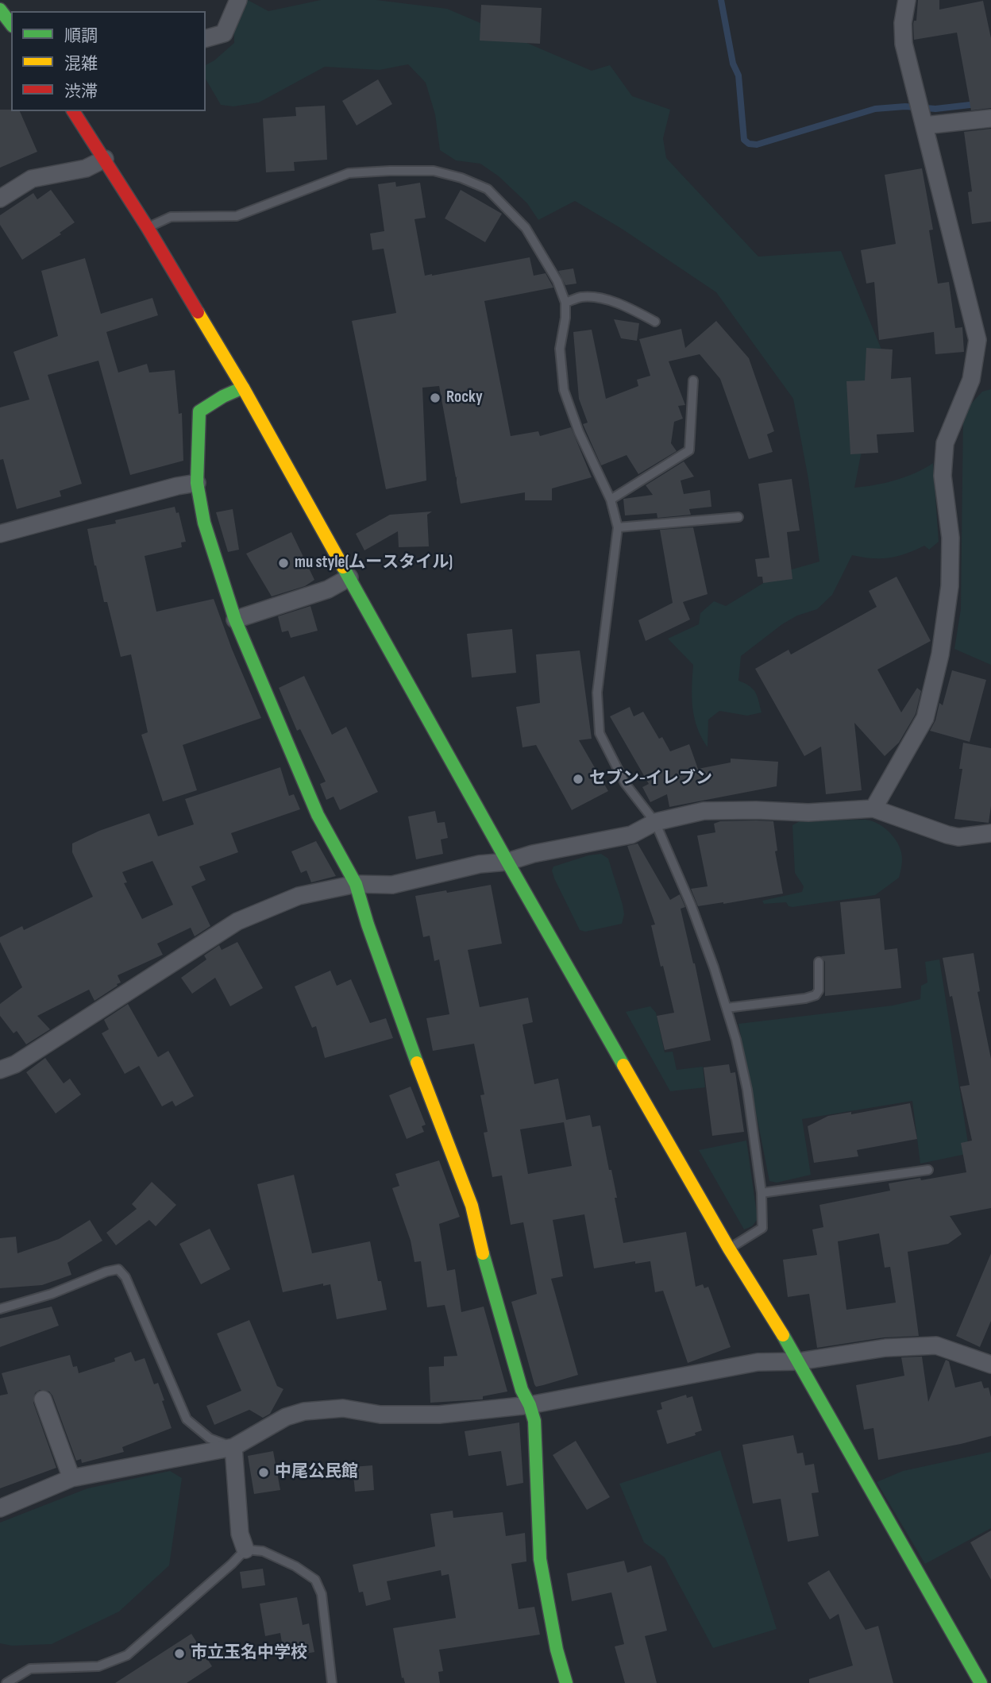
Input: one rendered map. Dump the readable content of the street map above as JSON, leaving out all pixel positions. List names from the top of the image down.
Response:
{
  "places": [
    "Rocky",
    "mu style(厶ースタイル)",
    "セブン-イレブン",
    "中尾公民館",
    "市立玉名中学校"
  ],
  "legend": ["順調", "混雑", "渋滞"]
}
